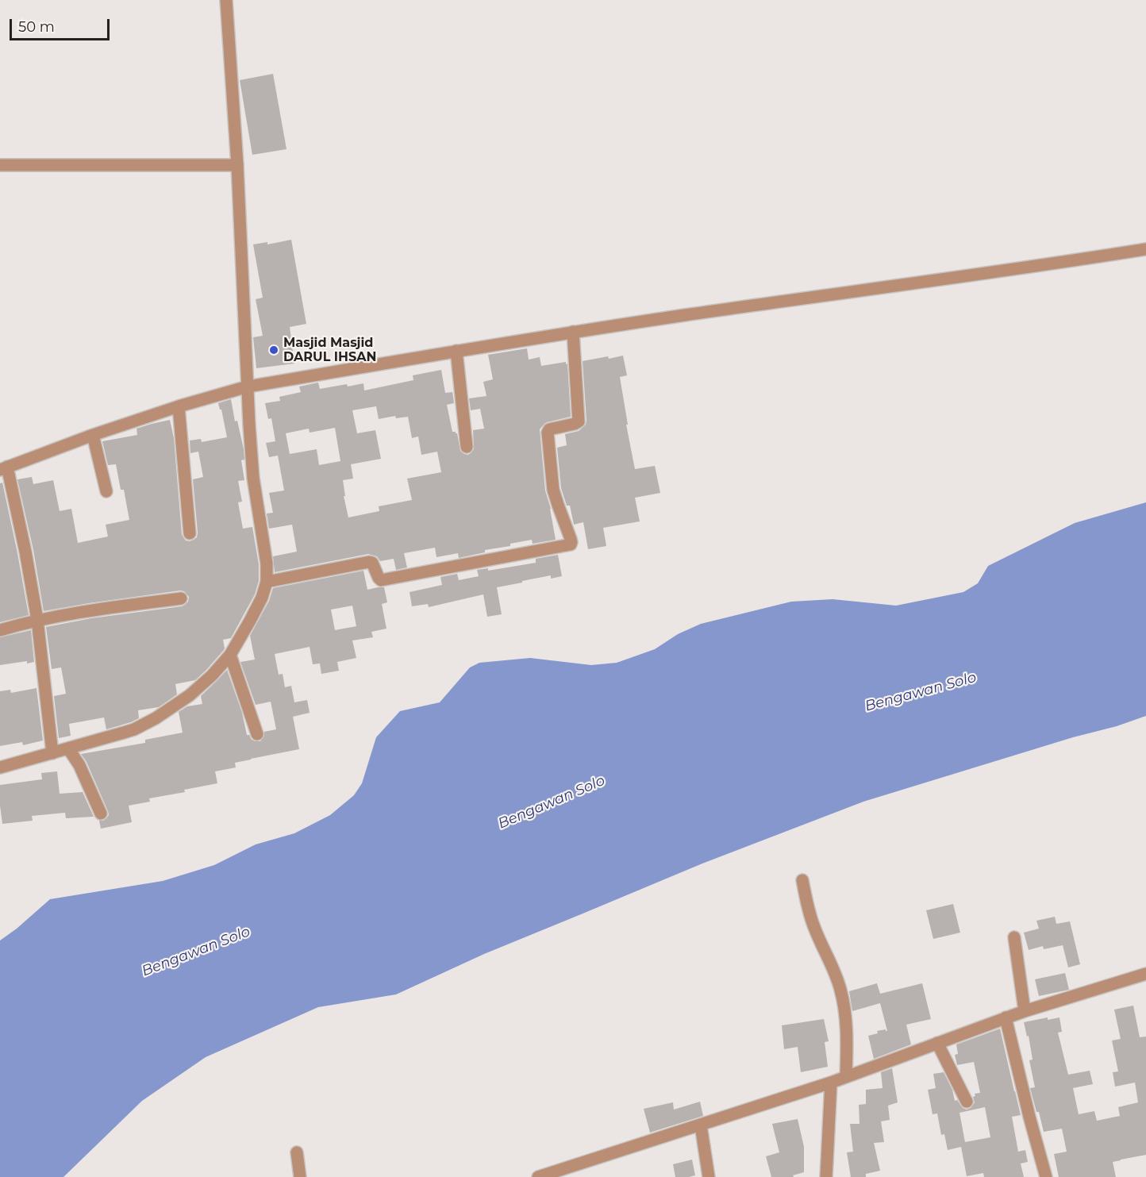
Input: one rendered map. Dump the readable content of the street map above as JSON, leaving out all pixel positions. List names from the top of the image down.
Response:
{
  "water": ["Bengawan Solo"],
  "places": ["Masjid Masjid DARUL IHSAN"],
  "scale_bar": "50 m"
}
